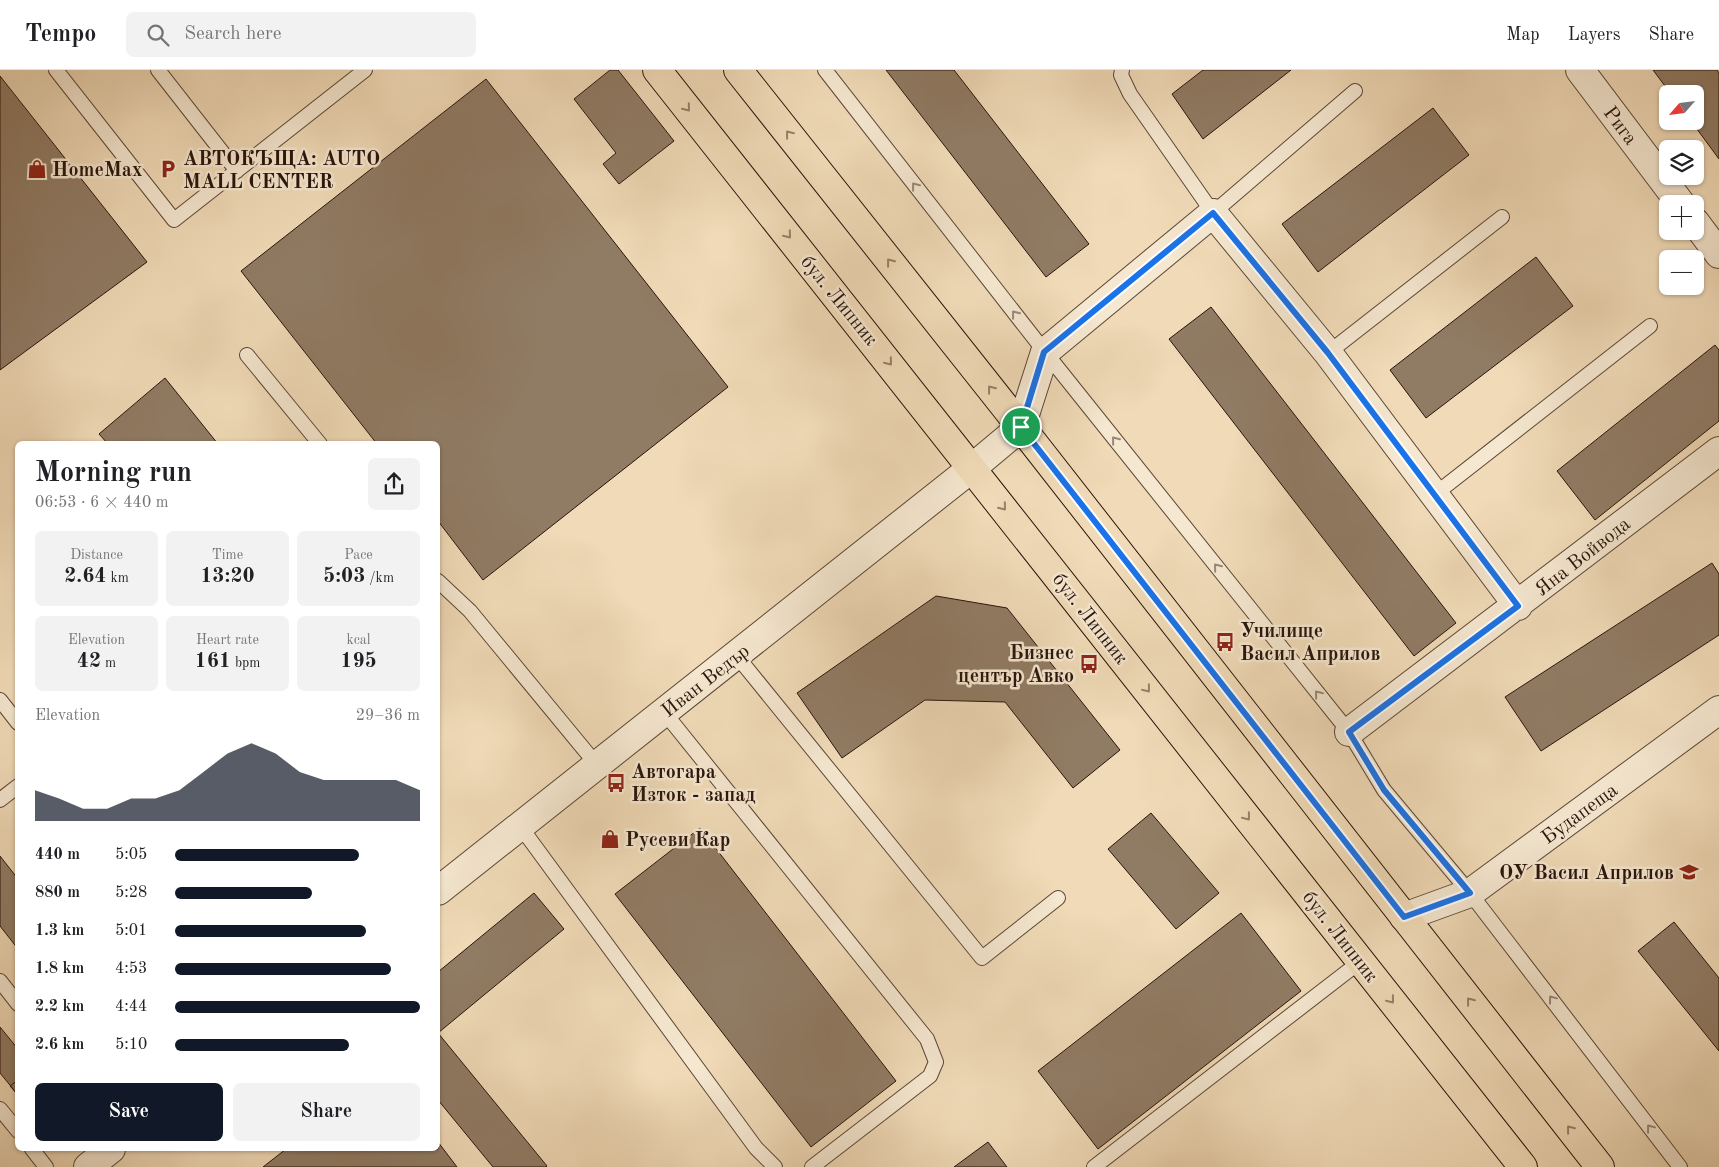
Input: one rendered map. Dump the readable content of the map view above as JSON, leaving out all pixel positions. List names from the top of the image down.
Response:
{
  "streets": {
    "main road": ["бул. Липник"],
    "street": [
      "Рига",
      "Яна Войвода",
      "Иван Ведър",
      "Будапеща"
    ]
  },
  "crossings": [
    ["бул. Липник", "Иван Ведър"]
  ],
  "places": {
    "shop": ["HomeMax", "Русеви Кар"],
    "parking": ["АВТОКЪЩА: AUTO MALL CENTER"],
    "bus stop": ["Училище Васил Априлов", "Бизнес център Авко", "Автогара Изток - запад"],
    "school or university": ["ОУ Васил Априлов"]
  },
  "north": "bottom left",
  "page": {
    "header": "Tempo",
    "search": "Search here",
    "nav": ["Map", "Layers", "Share"],
    "map_buttons": ["+", "−"],
    "heading": ["Morning run", "06:53 · 6 × 440 m"],
    "stats": [
      ["Distance", "2.64 km"],
      ["Time", "13:20"],
      ["Pace", "5:03 /km"],
      ["Elevation", "42 m"],
      ["Heart rate", "161 bpm"],
      ["kcal", "195"]
    ],
    "chart": ["Elevation", "29–36 m"],
    "list": [
      {
        "name": "440 m",
        "note": "5:05"
      },
      {
        "name": "880 m",
        "note": "5:28"
      },
      {
        "name": "1.3 km",
        "note": "5:01"
      },
      {
        "name": "1.8 km",
        "note": "4:53"
      },
      {
        "name": "2.2 km",
        "note": "4:44"
      },
      {
        "name": "2.6 km",
        "note": "5:10"
      }
    ],
    "buttons": ["Save", "Share"]
  }
}
